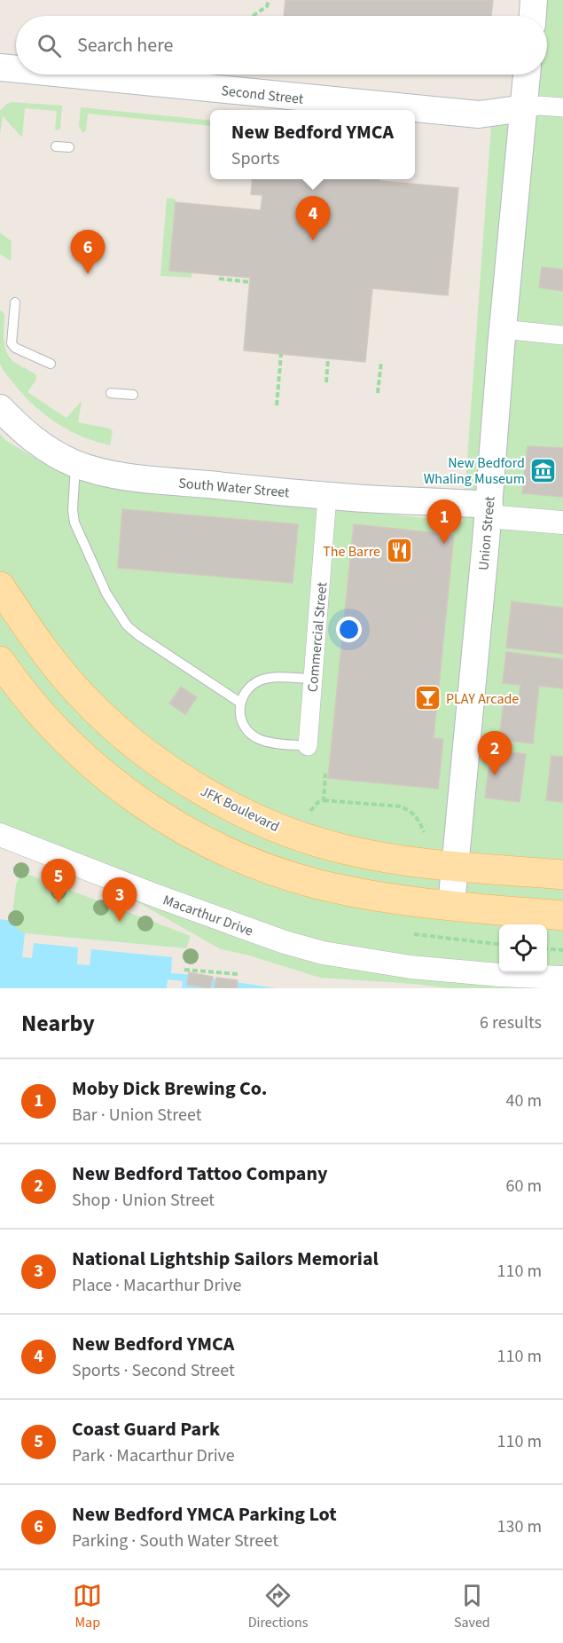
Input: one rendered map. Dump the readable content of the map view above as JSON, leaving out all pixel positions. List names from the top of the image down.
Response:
{
  "streets": {
    "main road": [
      "Second Street",
      "South Water Street",
      "Union Street",
      "JFK Boulevard"
    ],
    "street": ["Commercial Street", "Macarthur Drive"]
  },
  "crossings": [
    ["Second Street", "Union Street"],
    ["South Water Street", "Union Street"],
    ["South Water Street", "Commercial Street"],
    ["Union Street", "JFK Boulevard"]
  ],
  "places": {
    "museum": ["New Bedford Whaling Museum"],
    "restaurant": ["The Barre"],
    "bar": ["PLAY Arcade"]
  },
  "page": {
    "search": "Search here",
    "popup": ["New Bedford YMCA", "Sports"],
    "pins": [
      "4",
      "6",
      "1",
      "2",
      "5",
      "3"
    ],
    "heading": ["Nearby", "6 results"],
    "list": [
      {
        "mark": "1",
        "name": "Moby Dick Brewing Co.",
        "note": "Bar · Union Street",
        "value": "40 m"
      },
      {
        "mark": "2",
        "name": "New Bedford Tattoo Company",
        "note": "Shop · Union Street",
        "value": "60 m"
      },
      {
        "mark": "3",
        "name": "National Lightship Sailors Memorial",
        "note": "Place · Macarthur Drive",
        "value": "110 m"
      },
      {
        "mark": "4",
        "name": "New Bedford YMCA",
        "note": "Sports · Second Street",
        "value": "110 m"
      },
      {
        "mark": "5",
        "name": "Coast Guard Park",
        "note": "Park · Macarthur Drive",
        "value": "110 m"
      },
      {
        "mark": "6",
        "name": "New Bedford YMCA Parking Lot",
        "note": "Parking · South Water Street",
        "value": "130 m"
      }
    ],
    "nav": ["Map", "Directions", "Saved"]
  }
}
